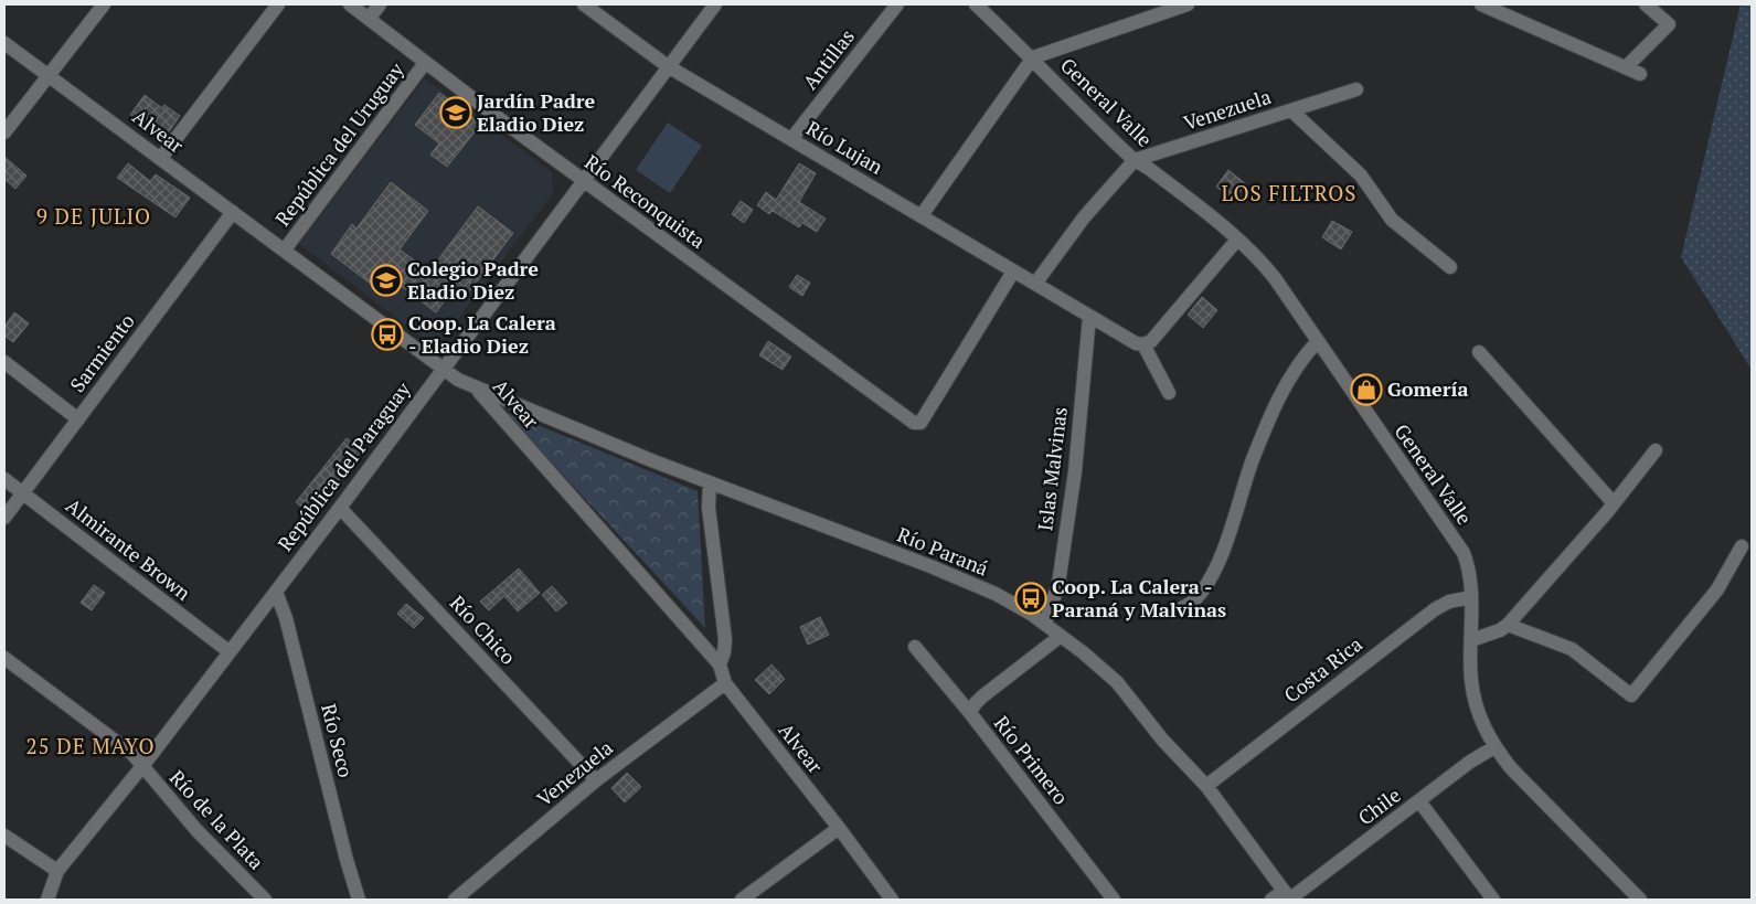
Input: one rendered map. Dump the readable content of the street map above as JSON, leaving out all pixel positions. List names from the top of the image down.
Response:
{
  "streets": {
    "street": [
      "Antillas",
      "General Valle",
      "Venezuela",
      "Alvear",
      "República del Uruguay",
      "Río Lujan",
      "Río Reconquista",
      "Sarmiento",
      "República del Paraguay",
      "Islas Malvinas",
      "Almirante Brown",
      "Río Paraná",
      "Río Chico",
      "Costa Rica",
      "Río Seco",
      "Río Primero",
      "Chile",
      "Río de la Plata"
    ]
  },
  "crossings": [
    ["Antillas", "Río Lujan"],
    ["General Valle", "Venezuela"],
    ["General Valle", "Costa Rica"],
    ["General Valle", "Chile"],
    ["Venezuela", "Alvear"],
    ["Venezuela", "Río Chico"],
    ["Alvear", "República del Uruguay"],
    ["Alvear", "Sarmiento"],
    ["Alvear", "República del Paraguay"],
    ["Alvear", "Río Paraná"],
    ["República del Uruguay", "Río Reconquista"],
    ["Río Lujan", "Río Reconquista"],
    ["Río Lujan", "República del Paraguay"],
    ["Río Lujan", "Islas Malvinas"],
    ["Río Reconquista", "República del Paraguay"],
    ["Sarmiento", "Almirante Brown"],
    ["República del Paraguay", "Almirante Brown"],
    ["República del Paraguay", "Río Chico"],
    ["República del Paraguay", "Río Seco"],
    ["República del Paraguay", "Río de la Plata"],
    ["Islas Malvinas", "Río Paraná"],
    ["Río Paraná", "Costa Rica"],
    ["Río Paraná", "Chile"]
  ],
  "districts": ["LOS FILTROS", "9 DE JULIO", "25 DE MAYO"],
  "places": {
    "school or university": ["Jardín Padre Eladio Diez", "Colegio Padre Eladio Diez"],
    "bus stop": ["Coop. La Calera - Eladio Diez", "Coop. La Calera - Paraná y Malvinas"],
    "shop": ["Gomería"]
  }
}
